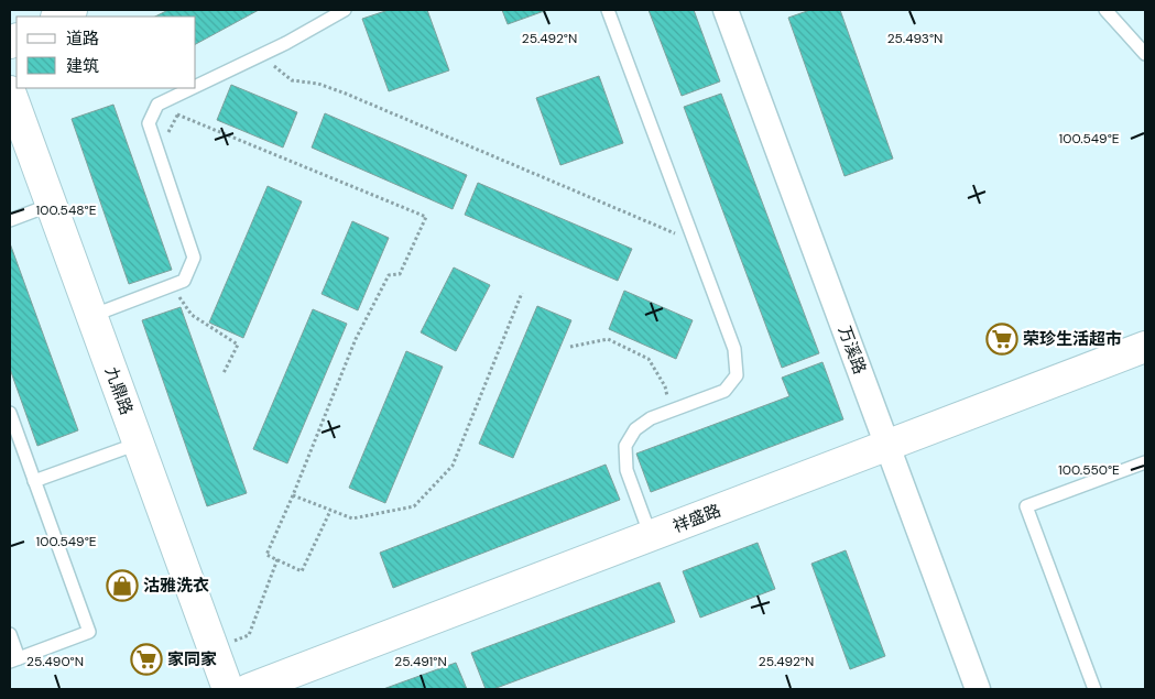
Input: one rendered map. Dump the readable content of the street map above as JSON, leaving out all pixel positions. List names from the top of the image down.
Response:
{
  "streets": {
    "main road": ["九鼎路", "祥盛路"],
    "street": ["万溪路"]
  },
  "crossings": [
    ["万溪路", "祥盛路"]
  ],
  "places": {
    "supermarket": ["荣珍生活超市", "家同家"],
    "shop": ["沽雅洗衣"]
  },
  "legend": ["道路", "建筑"],
  "coordinates": [
    "25.492°N",
    "25.493°N",
    "100.549°E",
    "100.548°E",
    "100.550°E",
    "25.490°N",
    "25.491°N"
  ]
}
